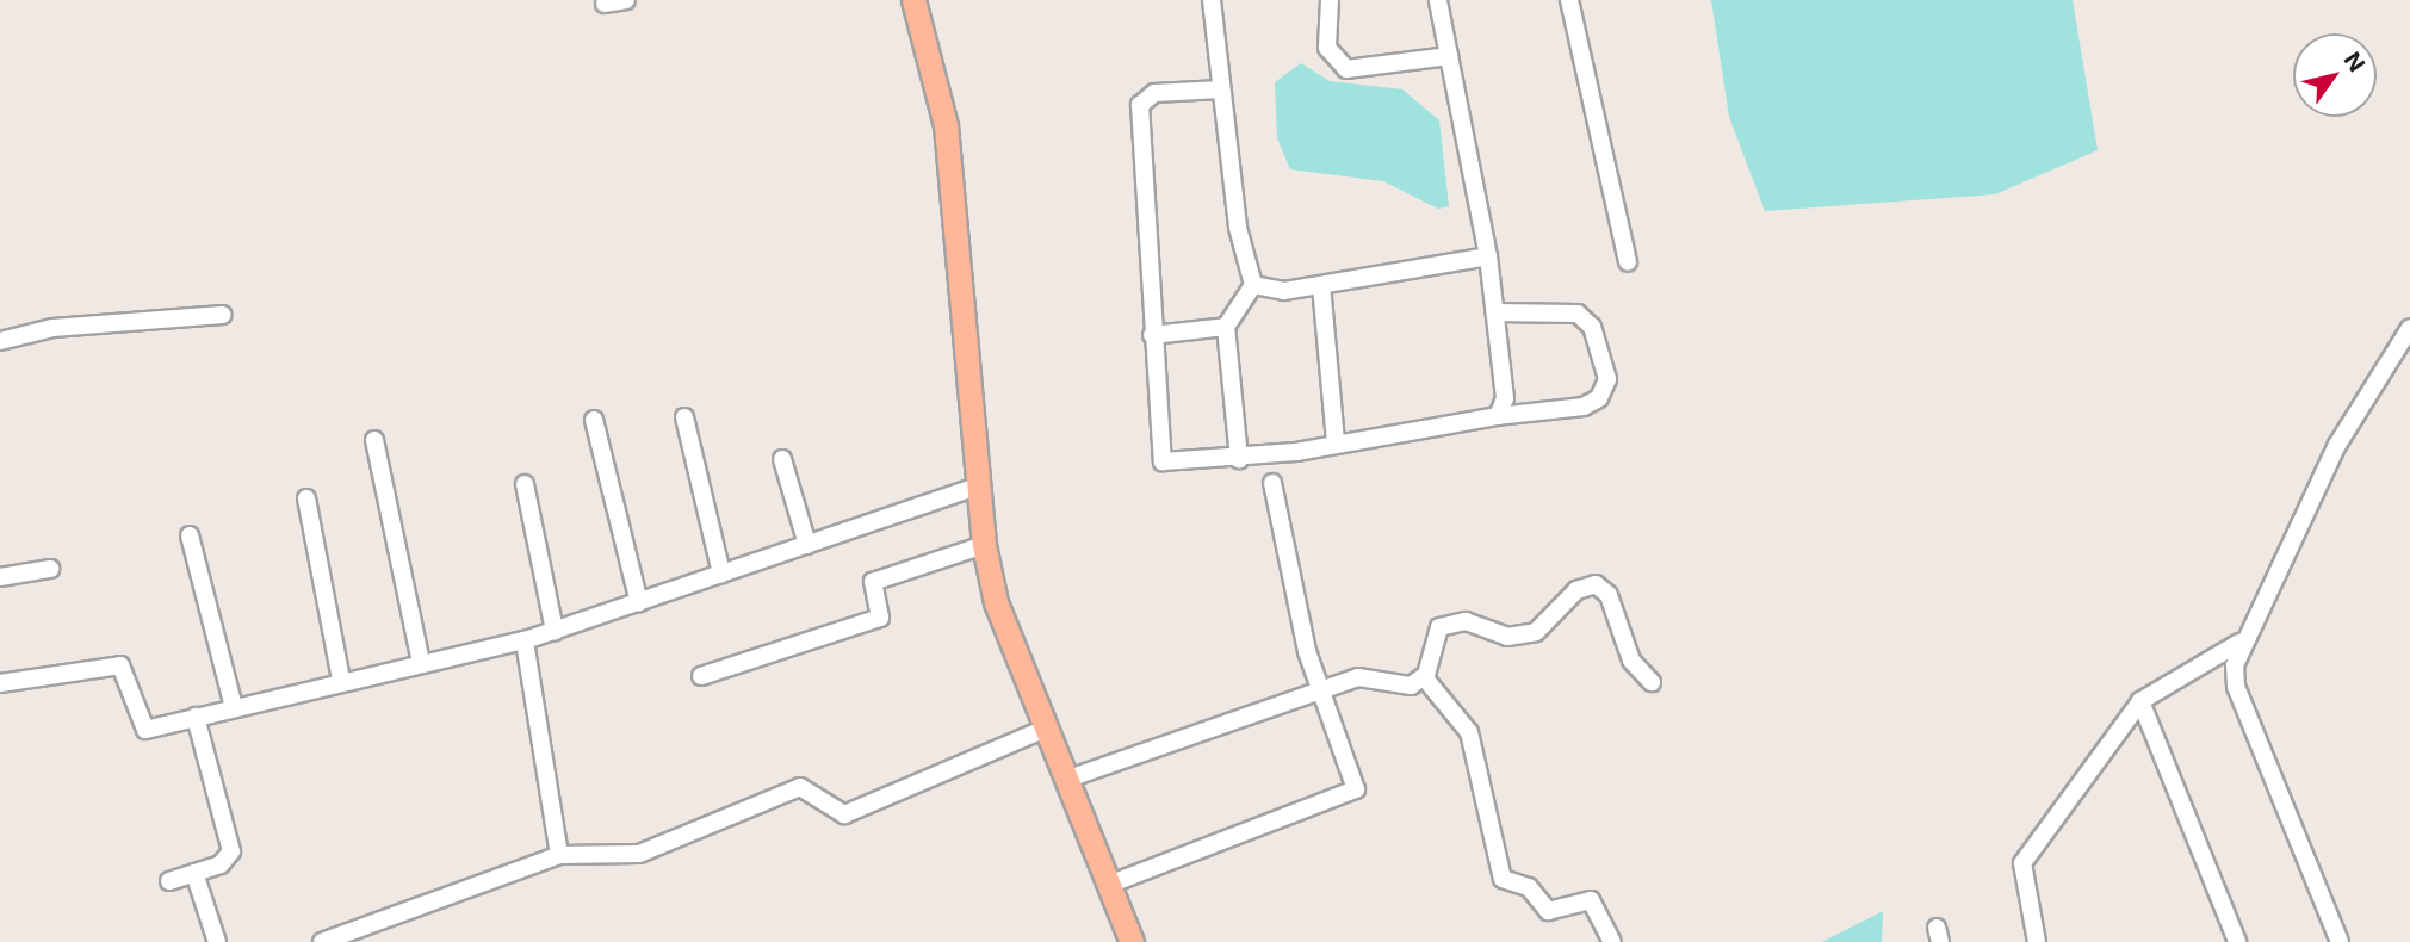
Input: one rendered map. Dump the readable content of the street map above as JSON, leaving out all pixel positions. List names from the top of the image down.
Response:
{
  "north": "top right"
}
